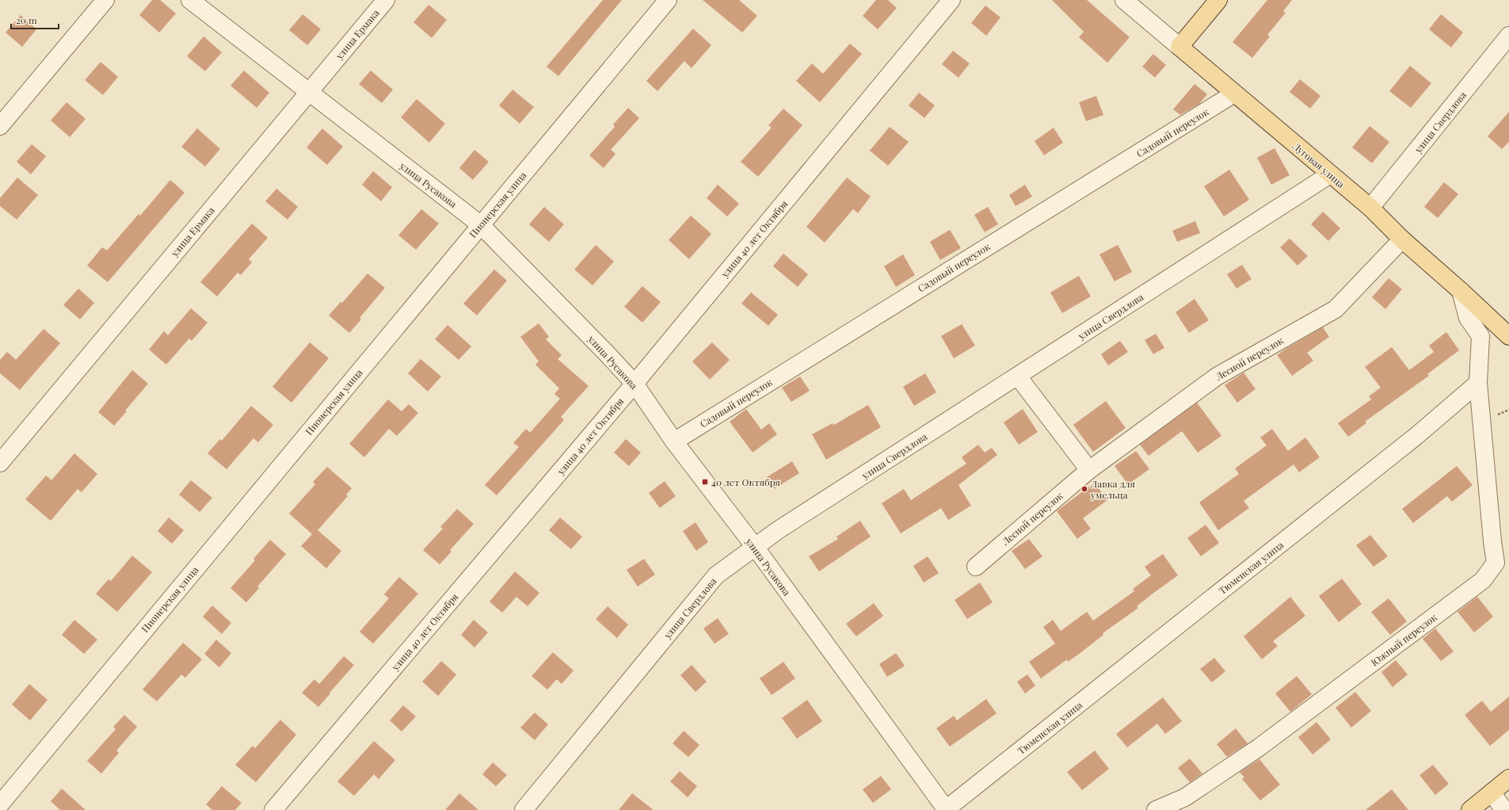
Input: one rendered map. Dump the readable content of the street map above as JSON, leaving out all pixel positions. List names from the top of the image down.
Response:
{
  "streets": {
    "main road": ["Луговая улица"],
    "street": [
      "улица Ермака",
      "улица Свердлова",
      "Садовый переулок",
      "улица Русакова",
      "Пионерская улица",
      "улица 40 лет Октября",
      "Лесной переулок",
      "Тюменская улица",
      "Южный переулок"
    ]
  },
  "crossings": [
    ["улица Ермака", "улица Русакова"],
    ["улица Свердлова", "Луговая улица"],
    ["улица Свердлова", "улица Русакова"],
    ["Садовый переулок", "Луговая улица"],
    ["Садовый переулок", "улица Русакова"],
    ["Луговая улица", "Лесной переулок"],
    ["улица Русакова", "Пионерская улица"],
    ["улица Русакова", "улица 40 лет Октября"],
    ["улица Русакова", "Тюменская улица"],
    ["Тюменская улица", "Южный переулок"]
  ],
  "places": {
    "transit": ["40 лет Октября"],
    "other": ["Лавка для умельца"]
  },
  "scale_bar": "20 m"
}
